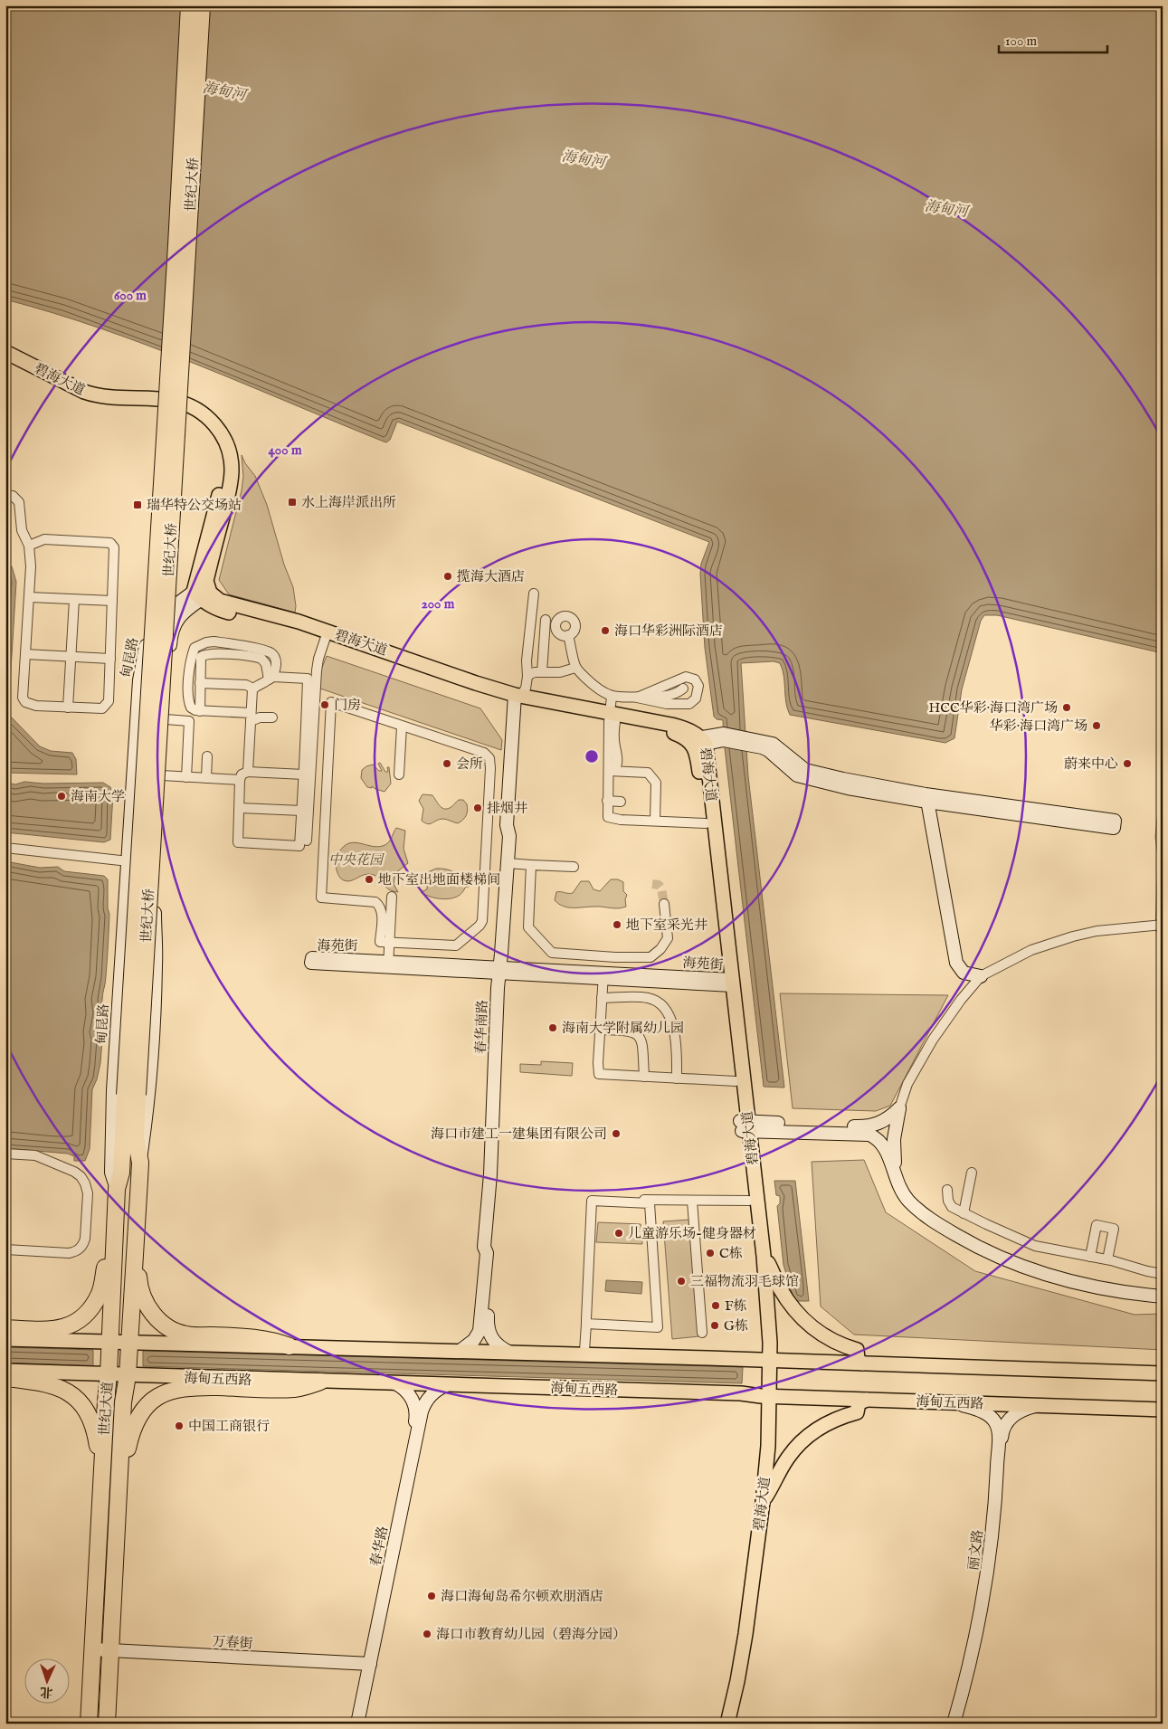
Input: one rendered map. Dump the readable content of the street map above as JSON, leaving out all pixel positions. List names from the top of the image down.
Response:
{
  "streets": {
    "highway": ["世纪大桥", "世纪大道"],
    "main road": ["碧海大道", "海甸五西路"],
    "street": [
      "甸昆路",
      "海苑街",
      "春华南路",
      "春华路",
      "丽文路",
      "万春街"
    ]
  },
  "crossings": [
    ["世纪大桥", "世纪大道"],
    ["碧海大道", "甸昆路"],
    ["碧海大道", "海苑街"],
    ["碧海大道", "春华南路"],
    ["碧海大道", "海甸五西路"],
    ["甸昆路", "世纪大道"],
    ["海苑街", "春华南路"],
    ["海甸五西路", "世纪大道"],
    ["海甸五西路", "春华路"],
    ["海甸五西路", "丽文路"],
    ["世纪大道", "万春街"],
    ["春华路", "万春街"]
  ],
  "water": ["海甸河"],
  "parks": ["中央花园"],
  "places": {
    "transit": ["水上海岸派出所", "瑞华特公交场站"],
    "other": [
      "揽海大酒店",
      "海口华彩洲际酒店",
      "门房",
      "HCC华彩·海口湾广场",
      "华彩·海口湾广场",
      "会所",
      "蔚来中心",
      "海南大学",
      "排烟井",
      "地下室出地面楼梯间",
      "地下室采光井",
      "海南大学附属幼儿园",
      "海口市建工一建集团有限公司",
      "儿童游乐场-健身器材",
      "C栋",
      "三福物流羽毛球馆",
      "F栋",
      "G栋",
      "中国工商银行",
      "海口海甸岛希尔顿欢朋酒店",
      "海口市教育幼儿园（碧海分园）"
    ]
  },
  "scale_bar": "100 m",
  "north": "bottom",
  "rings": ["600 m", "400 m", "200 m"]
}
